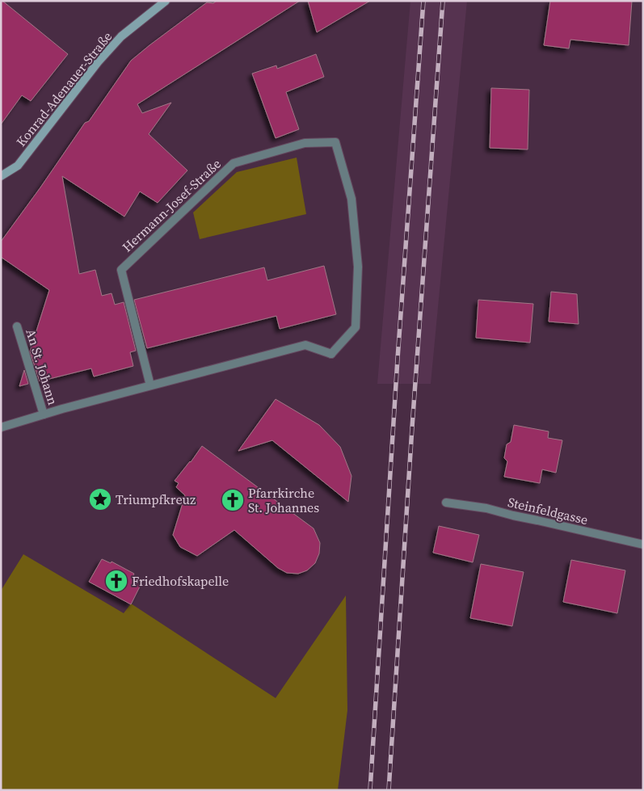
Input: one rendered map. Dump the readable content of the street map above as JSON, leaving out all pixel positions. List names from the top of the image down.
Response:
{
  "streets": {
    "main road": ["Konrad-Adenauer-Straße"],
    "street": ["Hermann-Josef-Straße", "An St. Johann", "Steinfeldgasse"]
  },
  "crossings": [
    ["Hermann-Josef-Straße", "An St. Johann"]
  ],
  "places": {
    "place": ["Triumpfkreuz"],
    "church": ["Pfarrkirche St. Johannes", "Friedhofskapelle"]
  }
}
